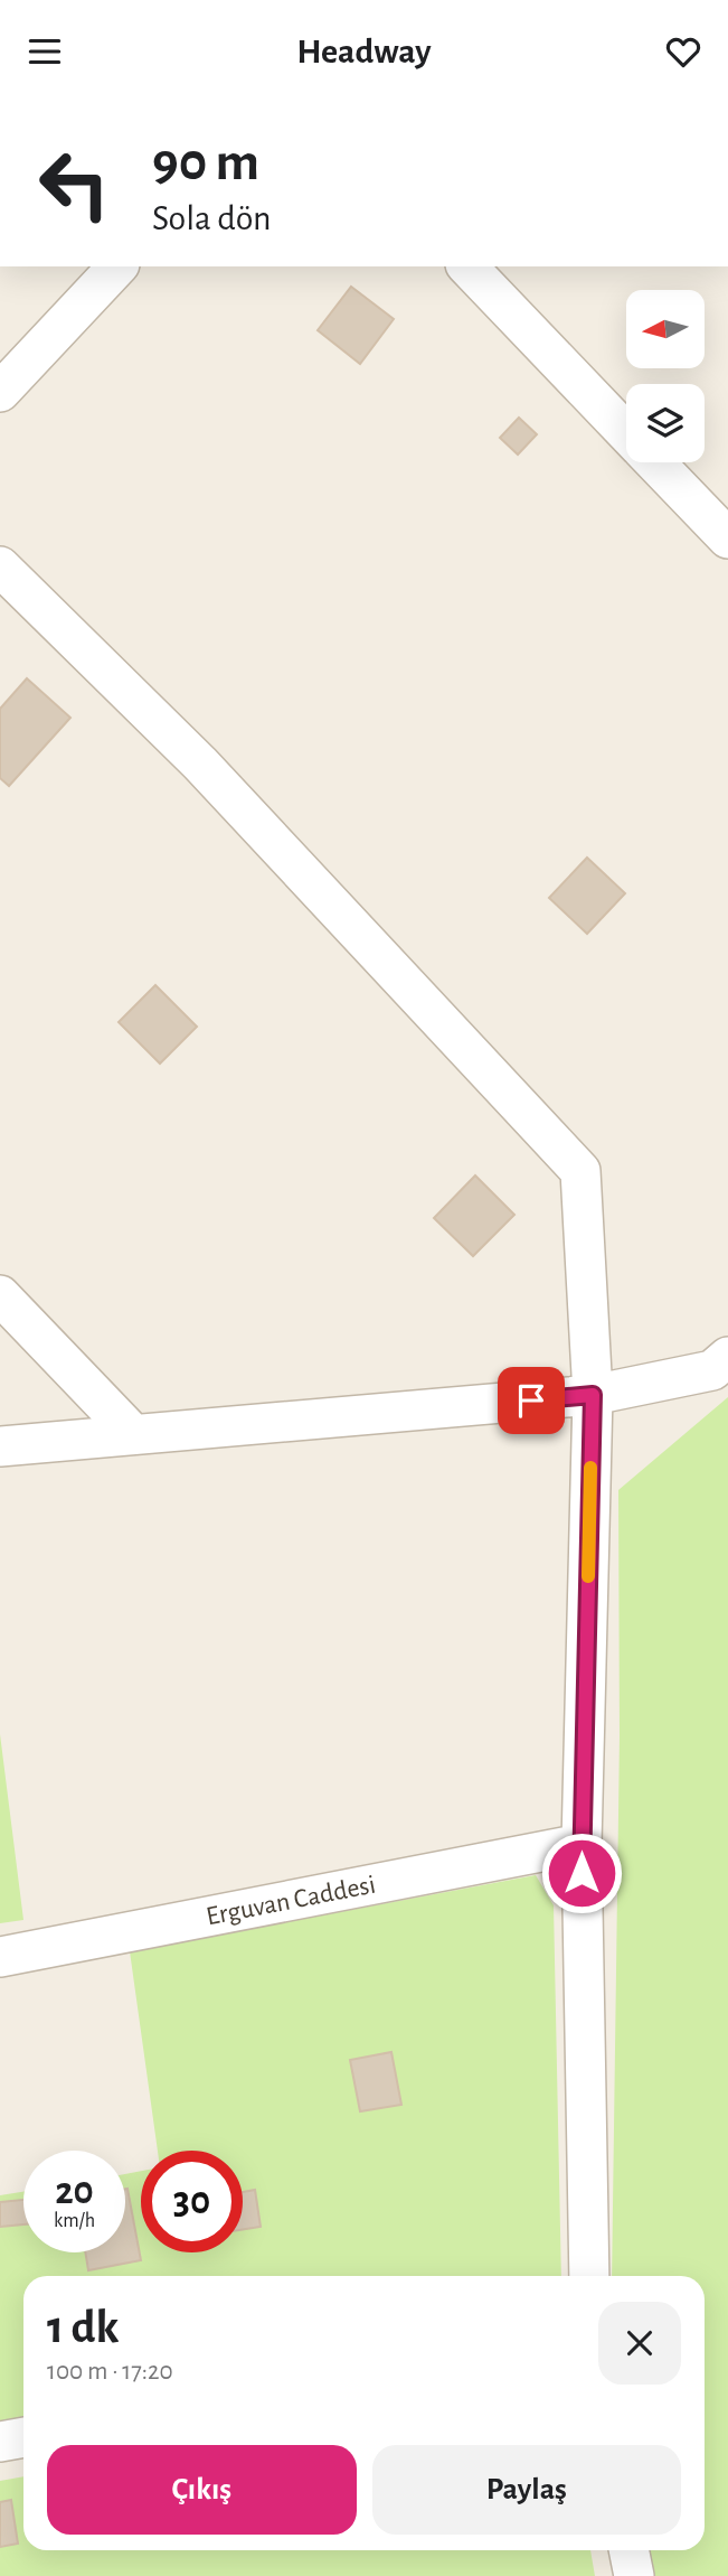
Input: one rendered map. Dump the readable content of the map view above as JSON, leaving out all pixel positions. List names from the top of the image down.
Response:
{
  "streets": {
    "street": ["Erguvan Caddesi"]
  },
  "north": "left",
  "page": {
    "header": "Headway",
    "turn": ["90 m", "Sola dön"],
    "speed": "20 km/h",
    "limit": "30",
    "heading": ["1 dk", "100 m · 17:20"],
    "buttons": ["Çıkış", "Paylaş"]
  }
}
